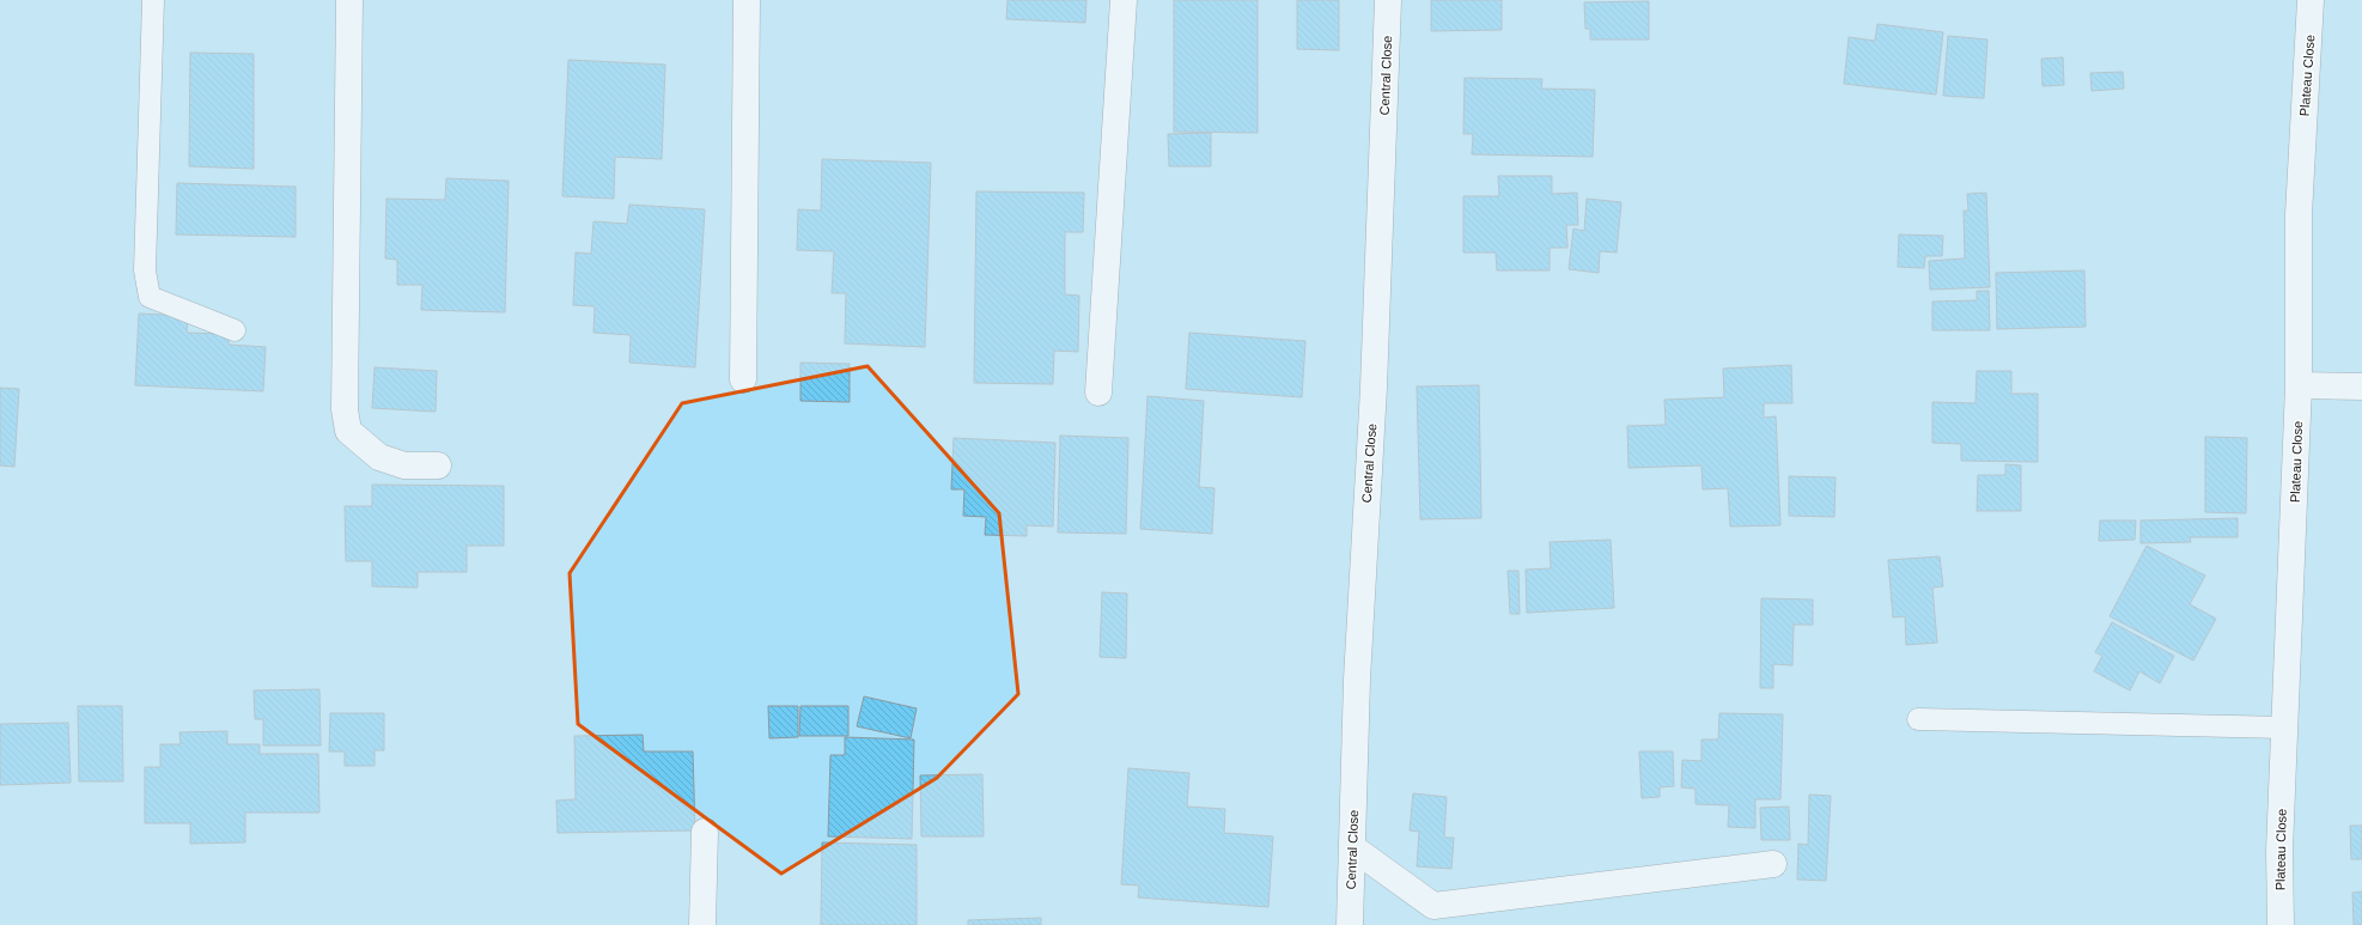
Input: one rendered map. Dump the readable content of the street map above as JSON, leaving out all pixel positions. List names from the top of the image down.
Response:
{
  "streets": {
    "street": ["Central Close", "Plateau Close"]
  }
}
